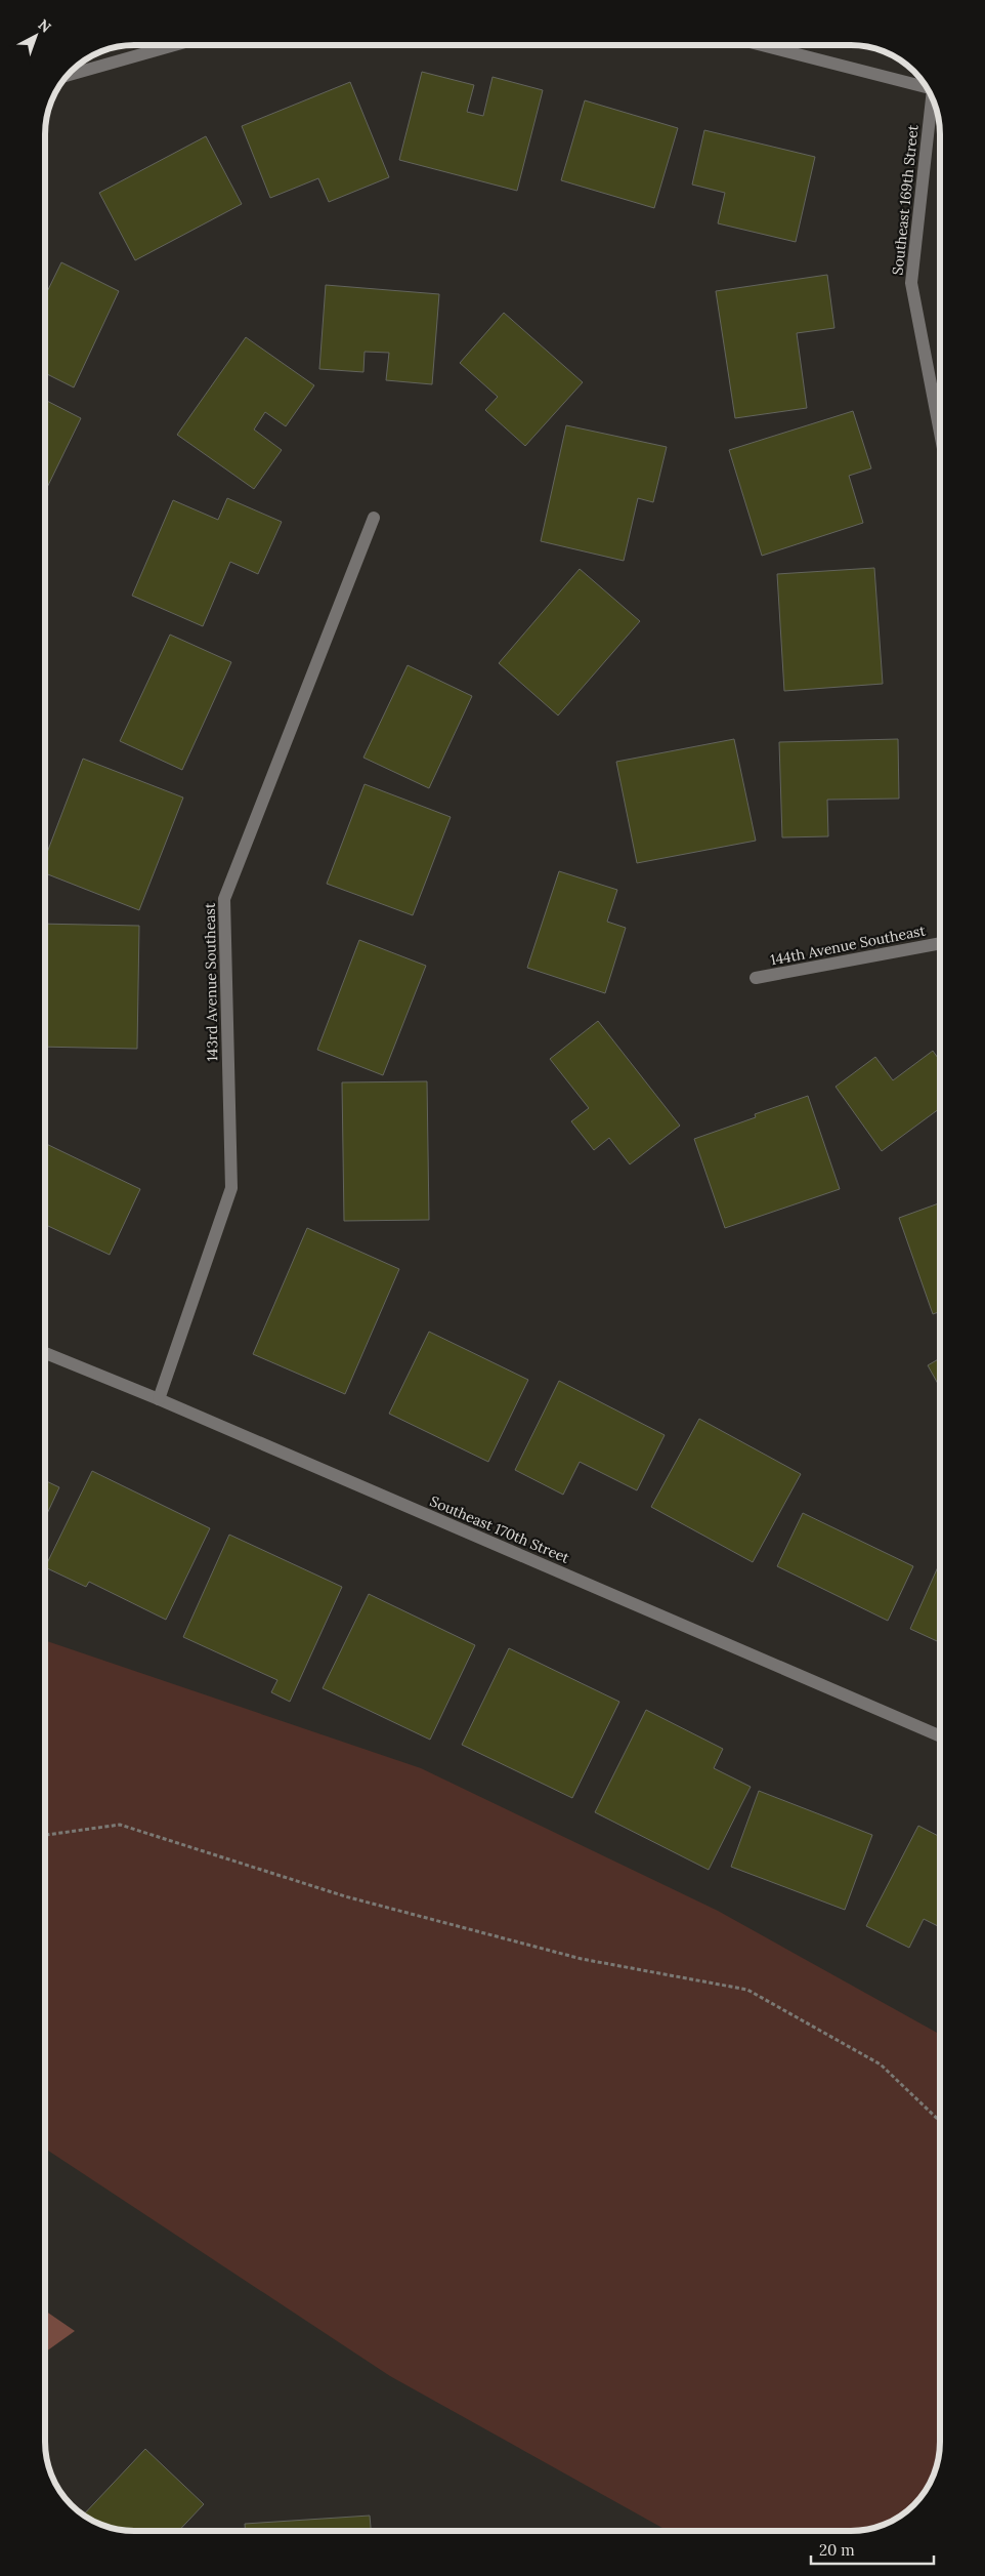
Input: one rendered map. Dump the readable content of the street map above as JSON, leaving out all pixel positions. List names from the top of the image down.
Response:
{
  "streets": {
    "street": [
      "Southeast 169th Street",
      "144th Avenue Southeast",
      "143rd Avenue Southeast",
      "Southeast 170th Street"
    ]
  },
  "crossings": [
    ["143rd Avenue Southeast", "Southeast 170th Street"]
  ],
  "scale_bar": "20 m",
  "north": "top right"
}
